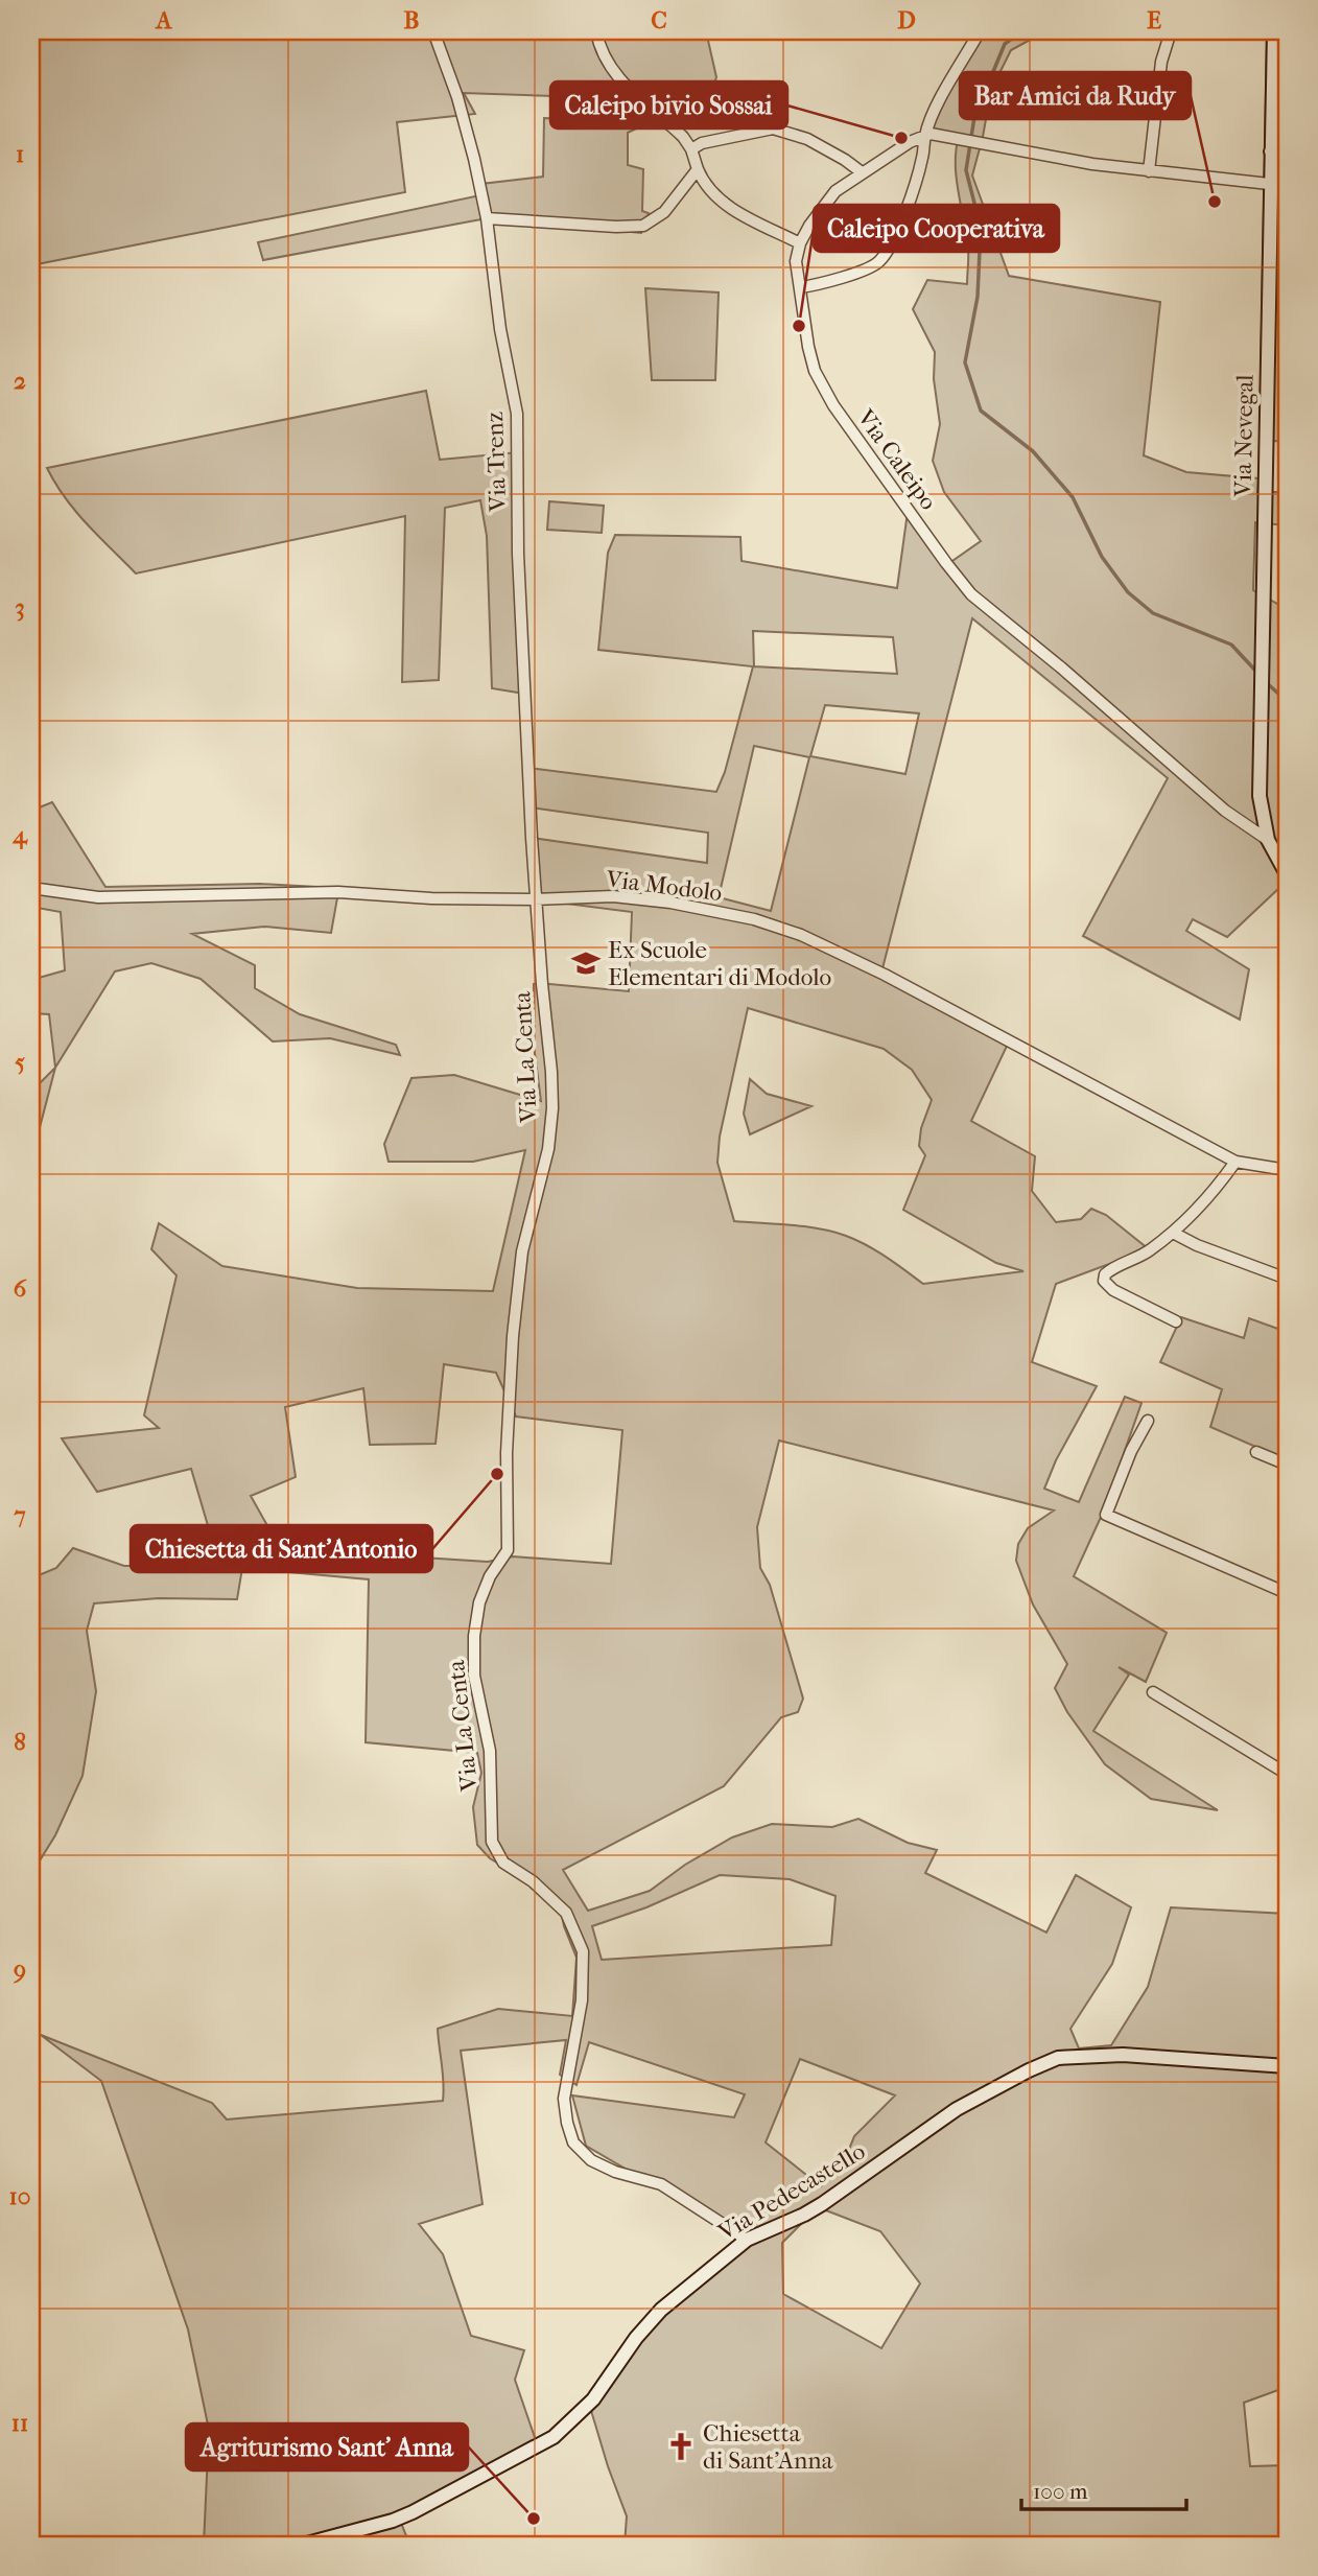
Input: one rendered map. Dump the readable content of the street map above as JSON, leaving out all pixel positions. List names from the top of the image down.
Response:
{
  "streets": {
    "street": [
      "Via Nevegal",
      "Via Caleipo",
      "Via Trenz",
      "Via Modolo",
      "Via La Centa",
      "Via Pedecastello"
    ]
  },
  "crossings": [
    ["Via Nevegal", "Via Caleipo"],
    ["Via Trenz", "Via Modolo"],
    ["Via Trenz", "Via La Centa"],
    ["Via Modolo", "Via La Centa"],
    ["Via La Centa", "Via Pedecastello"]
  ],
  "places": {
    "other": [
      "Caleipo bivio Sossai",
      "Bar Amici da Rudy",
      "Caleipo Cooperativa",
      "Chiesetta di Sant'Antonio",
      "Agriturismo Sant' Anna"
    ],
    "school or university": ["Ex Scuole Elementari di Modolo"],
    "church": ["Chiesetta di Sant'Anna"]
  },
  "scale_bar": "100 m",
  "grid": {
    "columns": [
      "A",
      "B",
      "C",
      "D",
      "E"
    ],
    "rows": [
      "1",
      "2",
      "3",
      "4",
      "5",
      "6",
      "7",
      "8",
      "9",
      "10",
      "11"
    ]
  }
}
